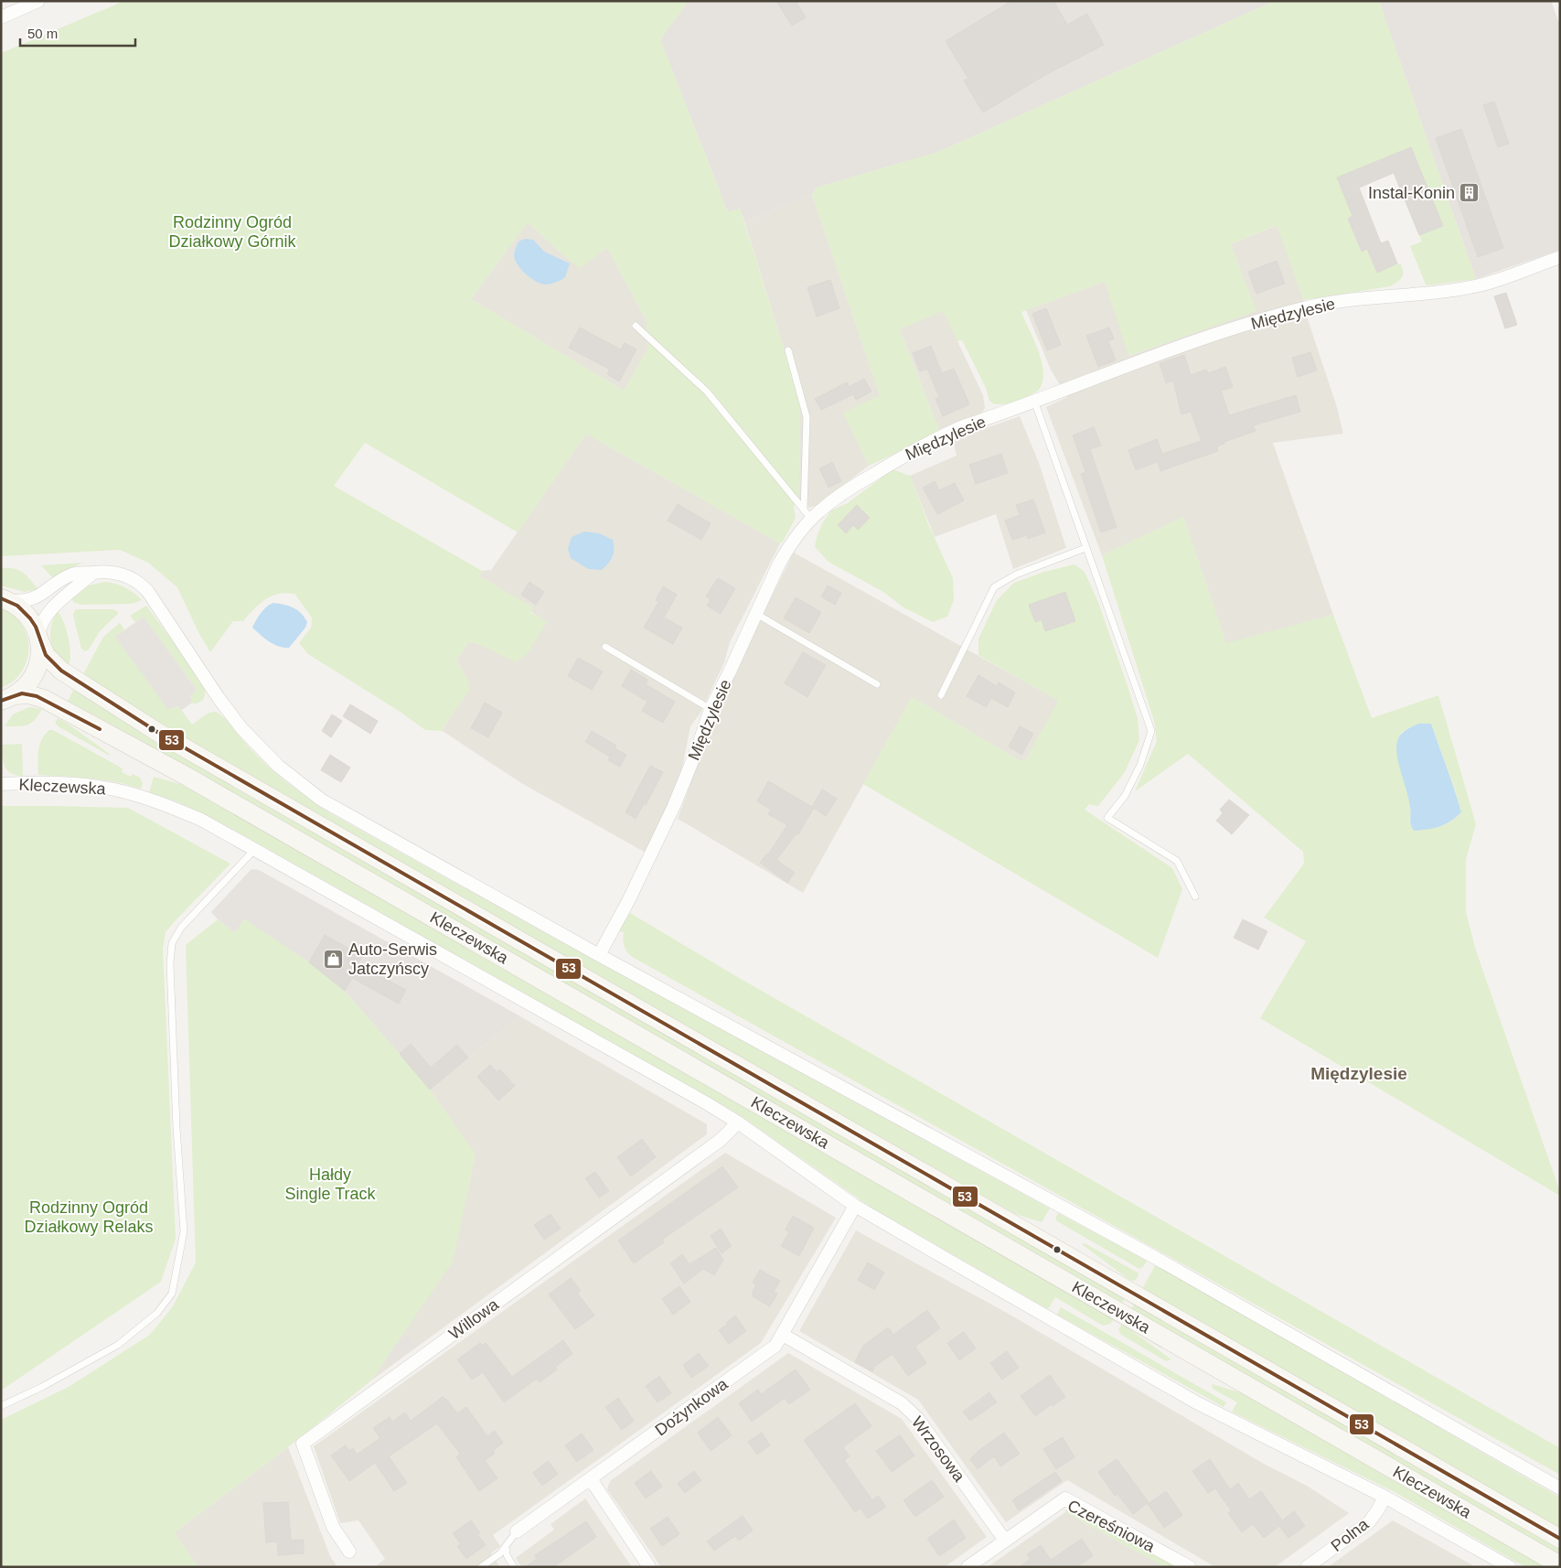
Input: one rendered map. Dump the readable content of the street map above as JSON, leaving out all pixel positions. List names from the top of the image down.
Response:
{
  "streets": {
    "main road": ["Kleczewska"],
    "street": [
      "Międzylesie",
      "Willowa",
      "Dożynkowa",
      "Wrzosowa",
      "Czereśniowa",
      "Polna"
    ]
  },
  "crossings": [
    ["Kleczewska", "Willowa"],
    ["Kleczewska", "Dożynkowa"],
    ["Kleczewska", "Polna"],
    ["Dożynkowa", "Wrzosowa"],
    ["Wrzosowa", "Czereśniowa"]
  ],
  "districts": ["Międzylesie"],
  "parks": ["Rodzinny Ogród Działkowy Górnik", "Hałdy Single Track", "Rodzinny Ogród Działkowy Relaks"],
  "places": {
    "building": ["Instal-Konin"],
    "shop": ["Auto-Serwis Jatczyńscy"]
  },
  "lines": ["transit line 53"],
  "scale_bar": "50 m"
}
